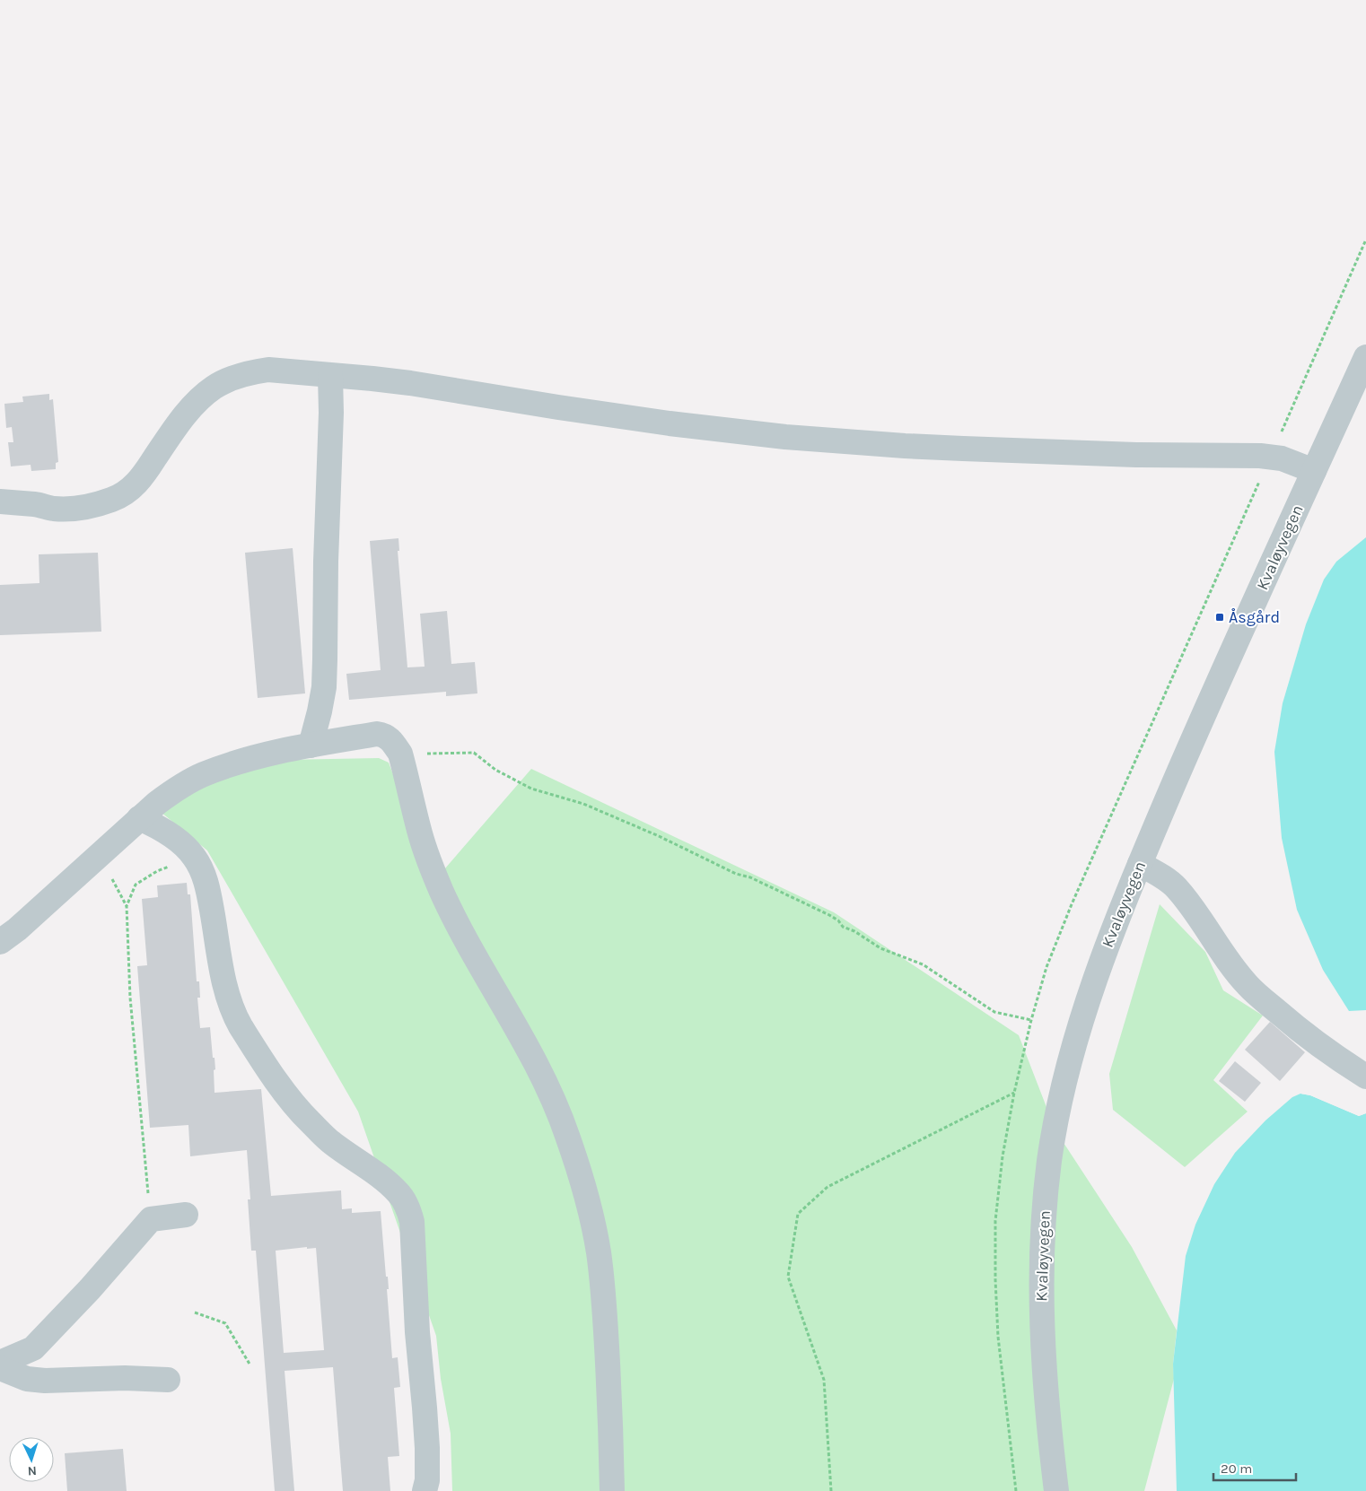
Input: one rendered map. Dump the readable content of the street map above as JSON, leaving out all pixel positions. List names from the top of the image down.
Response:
{
  "streets": {
    "street": ["Kvaløyvegen"]
  },
  "places": {
    "transit": ["Åsgård"]
  },
  "scale_bar": "20 m",
  "north": "bottom"
}
